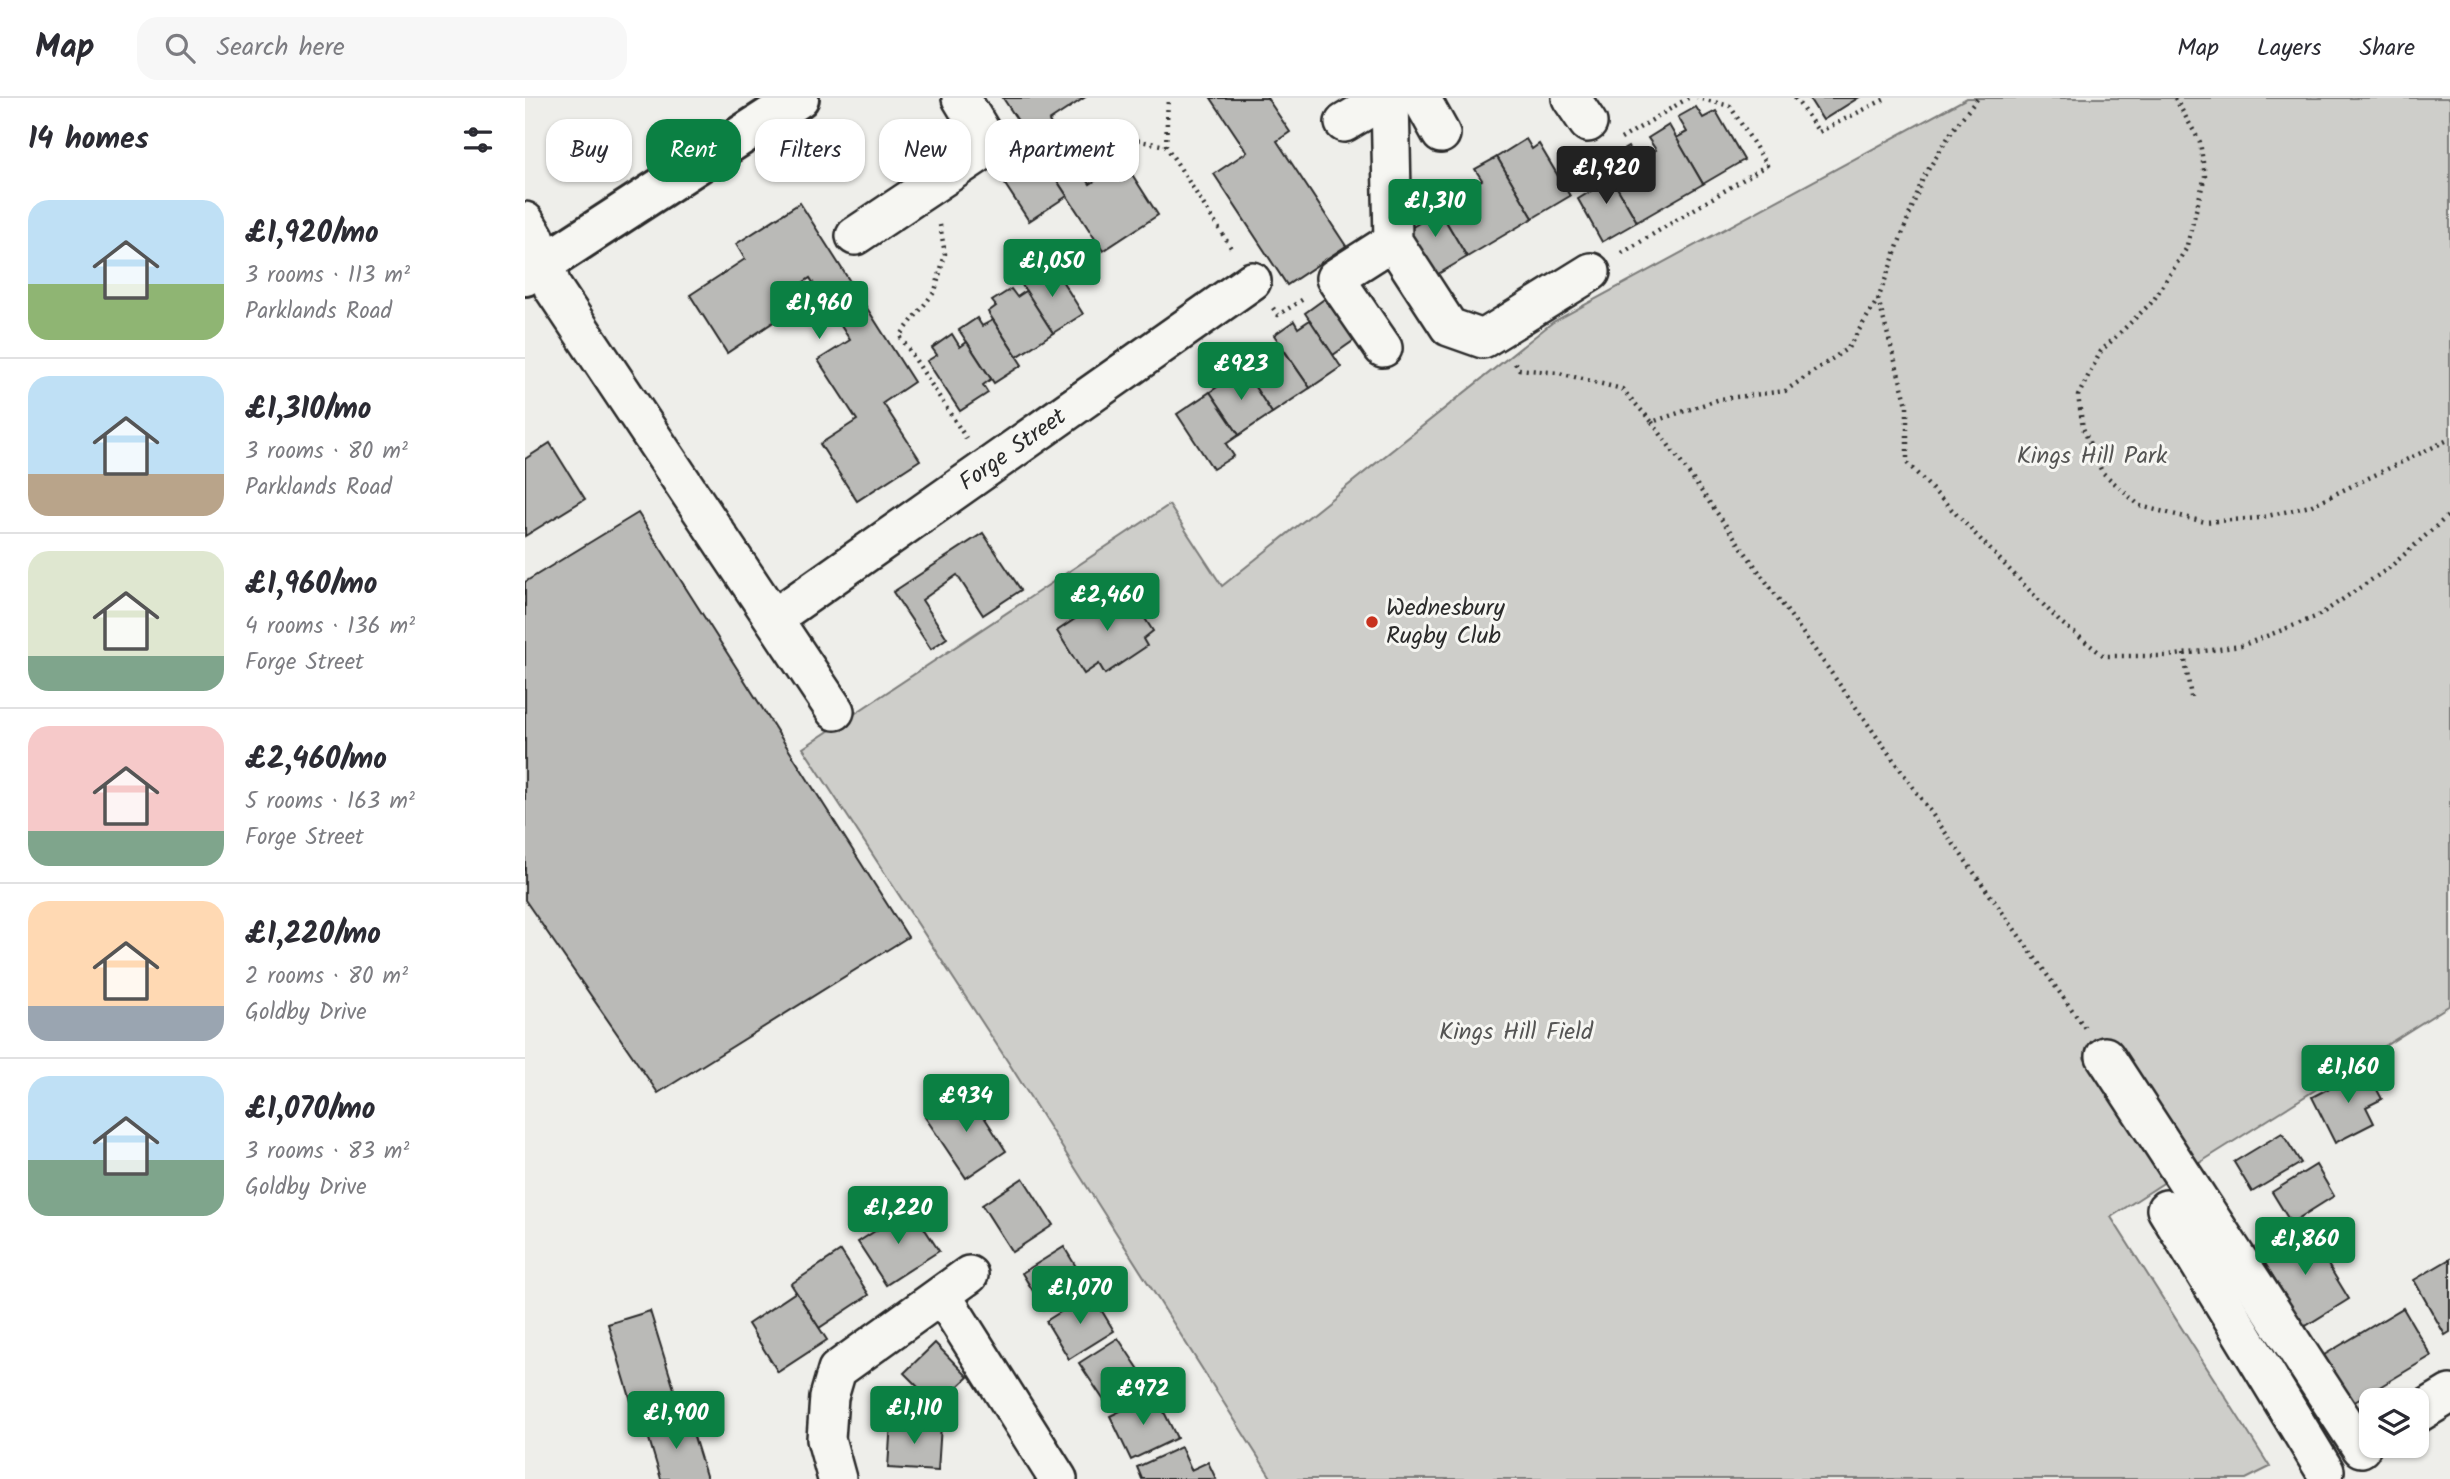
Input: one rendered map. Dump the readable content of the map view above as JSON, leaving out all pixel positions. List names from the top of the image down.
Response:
{
  "streets": {
    "street": ["Forge Street"]
  },
  "parks": ["Kings Hill Park", "Kings Hill Field"],
  "places": ["Wednesbury Rugby Club"],
  "page": {
    "header": "Map",
    "search": "Search here",
    "nav": ["Map", "Layers", "Share"],
    "heading": "14 homes",
    "chip": [
      "Buy",
      "Rent",
      "Filters",
      "New",
      "Apartment"
    ],
    "price": [
      "£1,920",
      "£1,310",
      "£1,050",
      "£1,960",
      "£923",
      "£2,460",
      "£1,160",
      "£934",
      "£1,220",
      "£1,860",
      "£1,070",
      "£972",
      "£1,110",
      "£1,900"
    ],
    "list": [
      {
        "name": "£1,920/mo",
        "note": "3 rooms · 113 m² · Parklands Road"
      },
      {
        "name": "£1,310/mo",
        "note": "3 rooms · 80 m² · Parklands Road"
      },
      {
        "name": "£1,960/mo",
        "note": "4 rooms · 136 m² · Forge Street"
      },
      {
        "name": "£2,460/mo",
        "note": "5 rooms · 163 m² · Forge Street"
      },
      {
        "name": "£1,220/mo",
        "note": "2 rooms · 80 m² · Goldby Drive"
      },
      {
        "name": "£1,070/mo",
        "note": "3 rooms · 83 m² · Goldby Drive"
      }
    ]
  }
}
